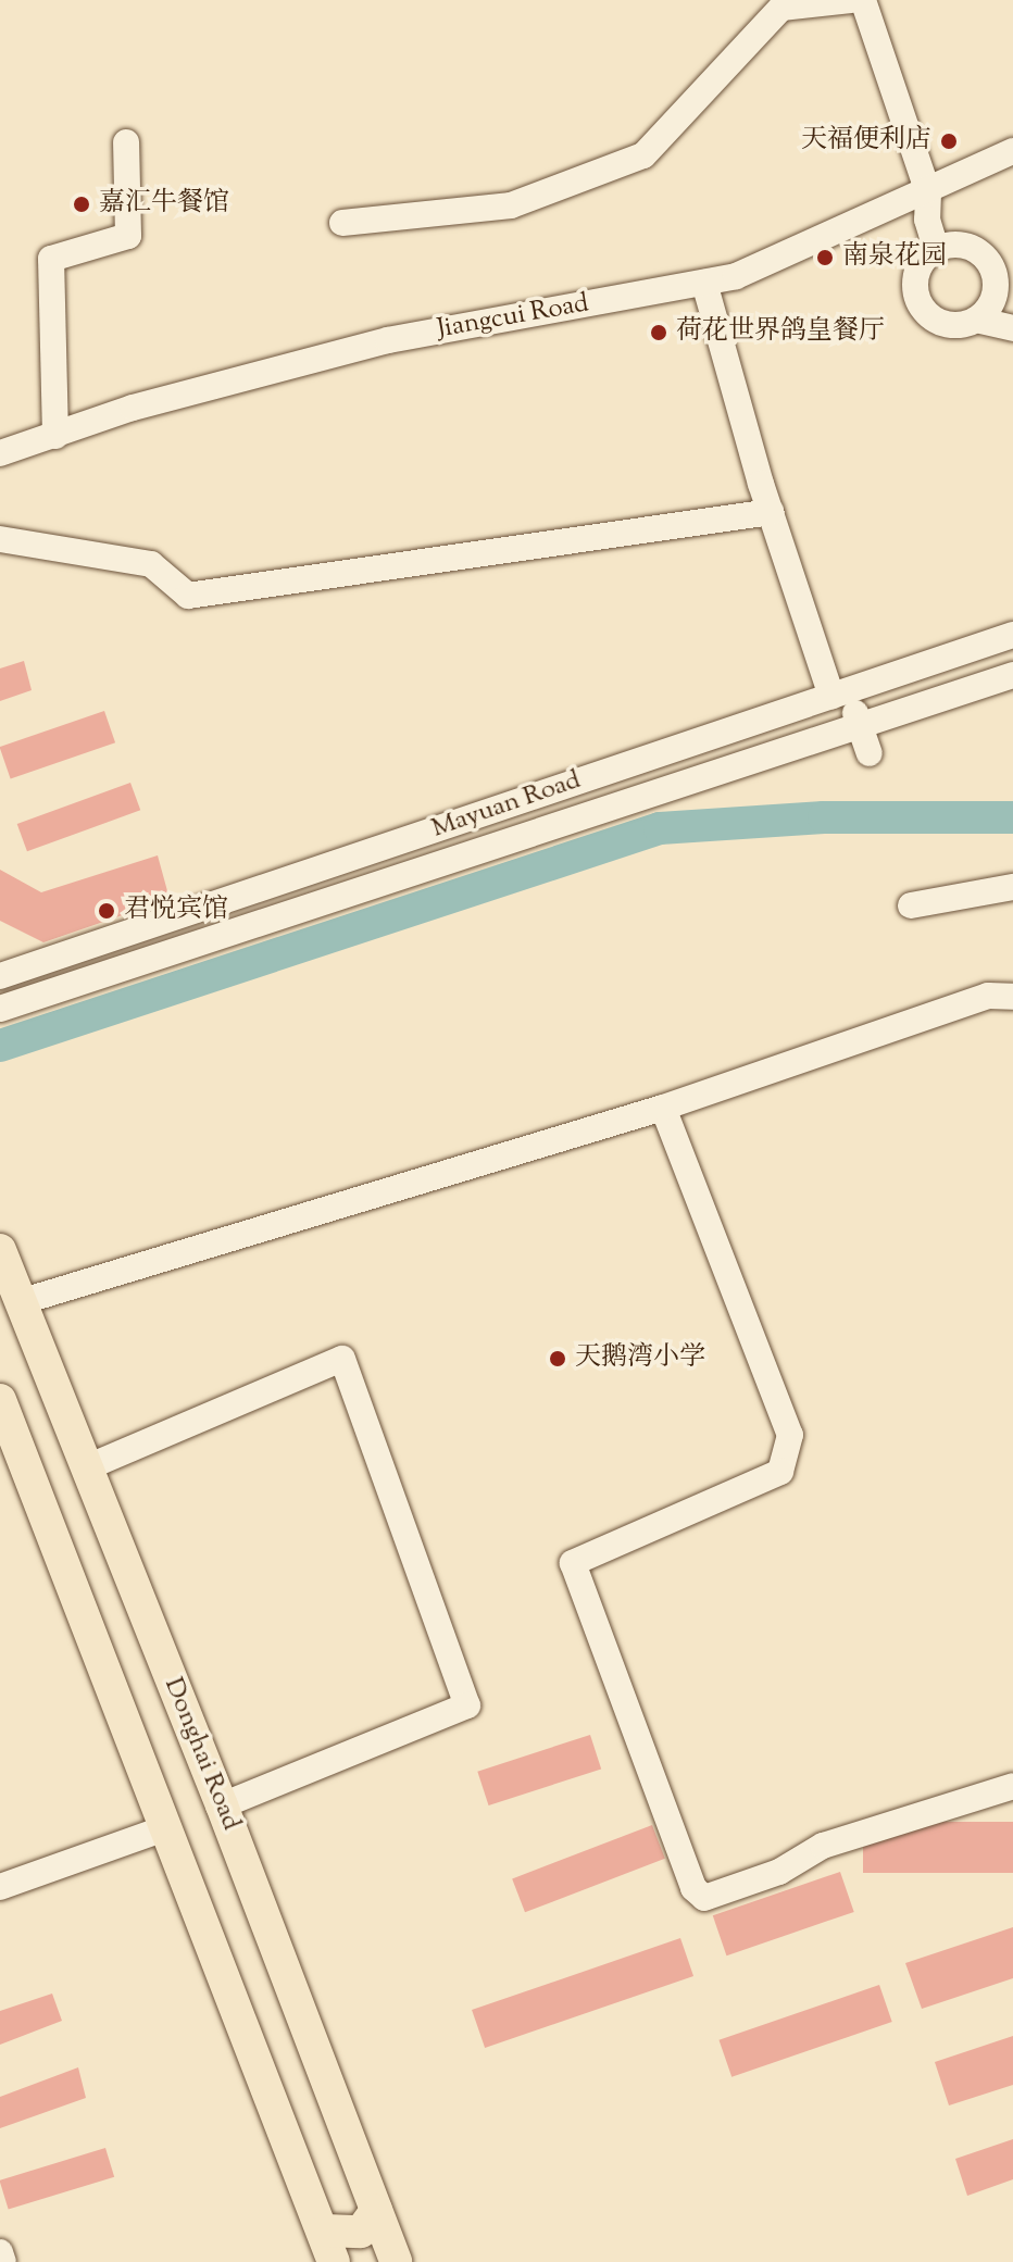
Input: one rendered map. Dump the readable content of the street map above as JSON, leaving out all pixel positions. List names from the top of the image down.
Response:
{
  "streets": {
    "main road": ["Donghai Road"],
    "street": ["Jiangcui Road", "Mayuan Road"]
  },
  "places": [
    "天福便利店",
    "嘉汇牛餐馆",
    "南泉花园",
    "荷花世界鸽皇餐厅",
    "君悦宾馆",
    "天鹅湾小学"
  ]
}
